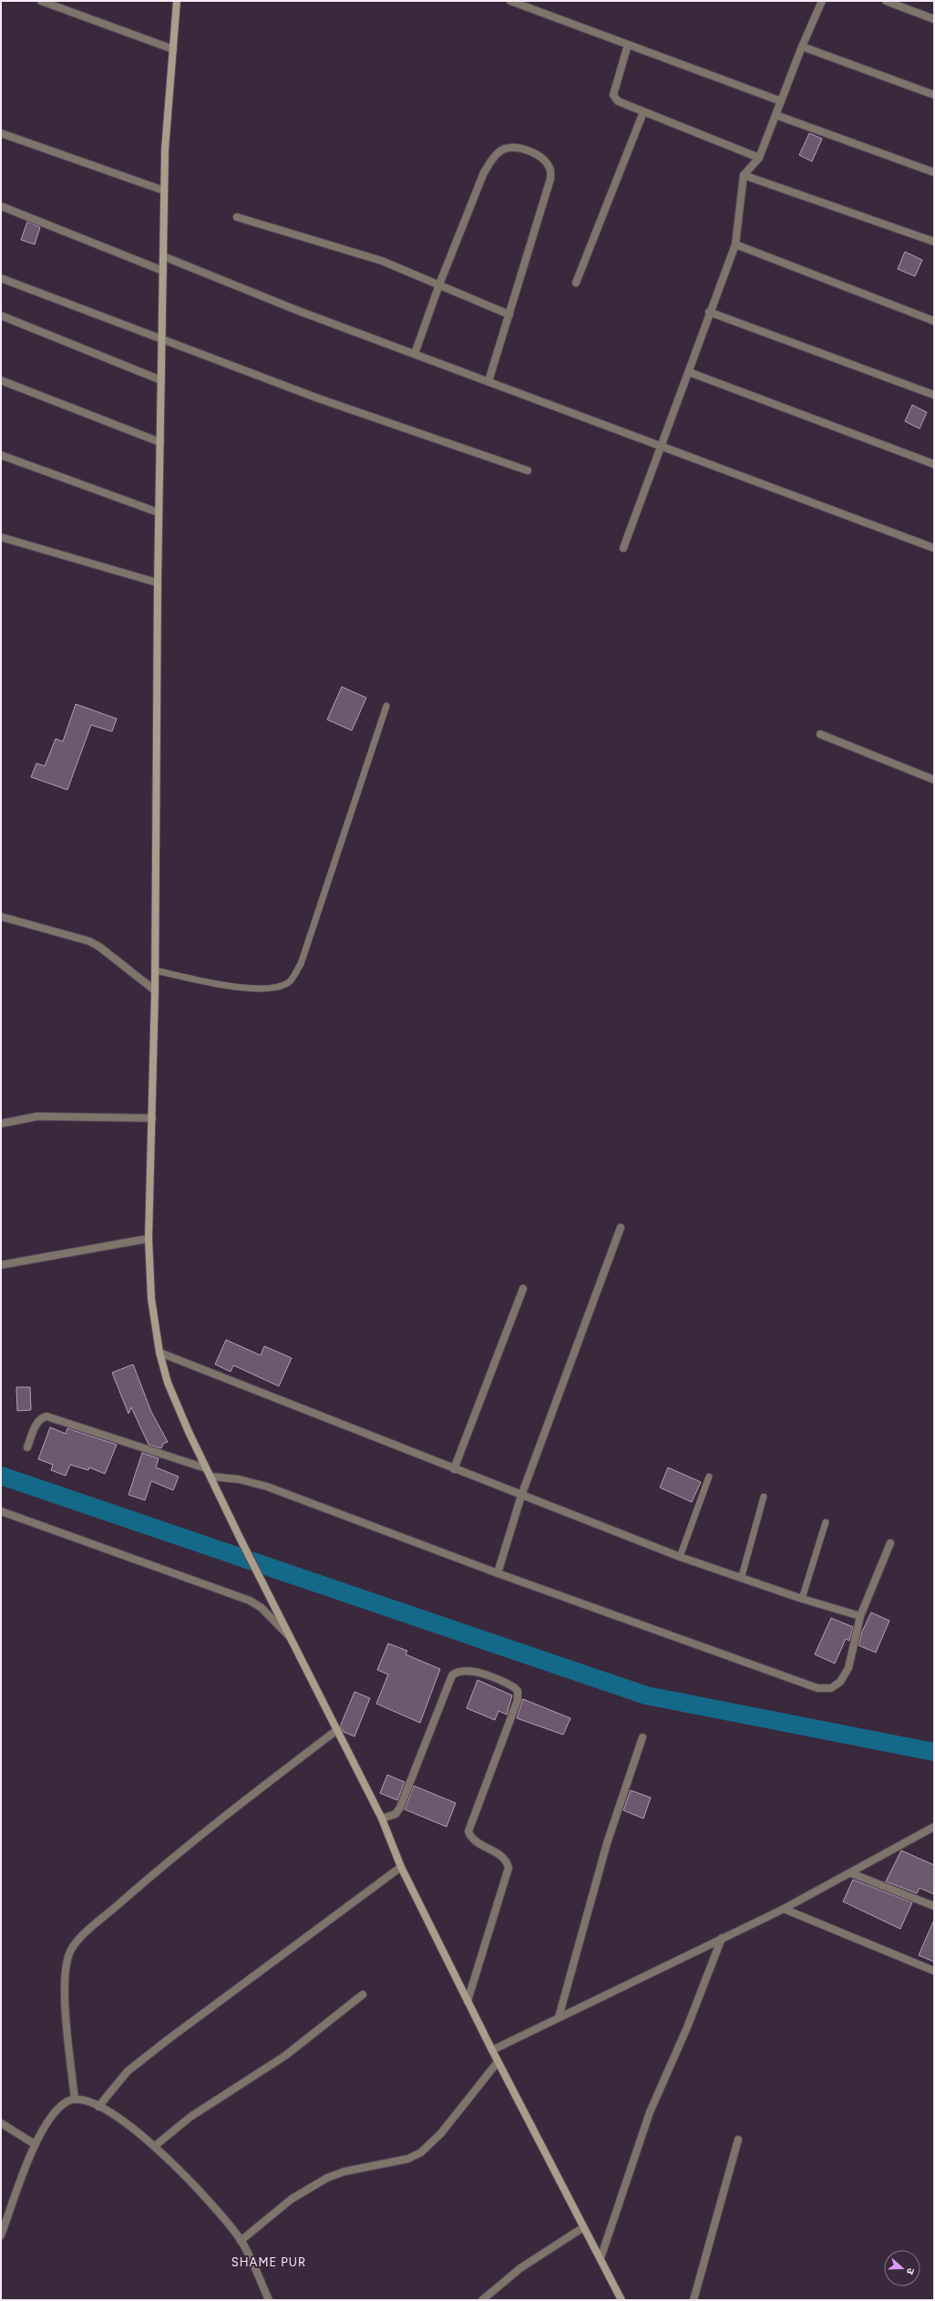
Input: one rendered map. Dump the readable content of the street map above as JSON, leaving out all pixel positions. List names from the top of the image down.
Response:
{
  "districts": ["SHAME PUR"],
  "north": "right"
}
